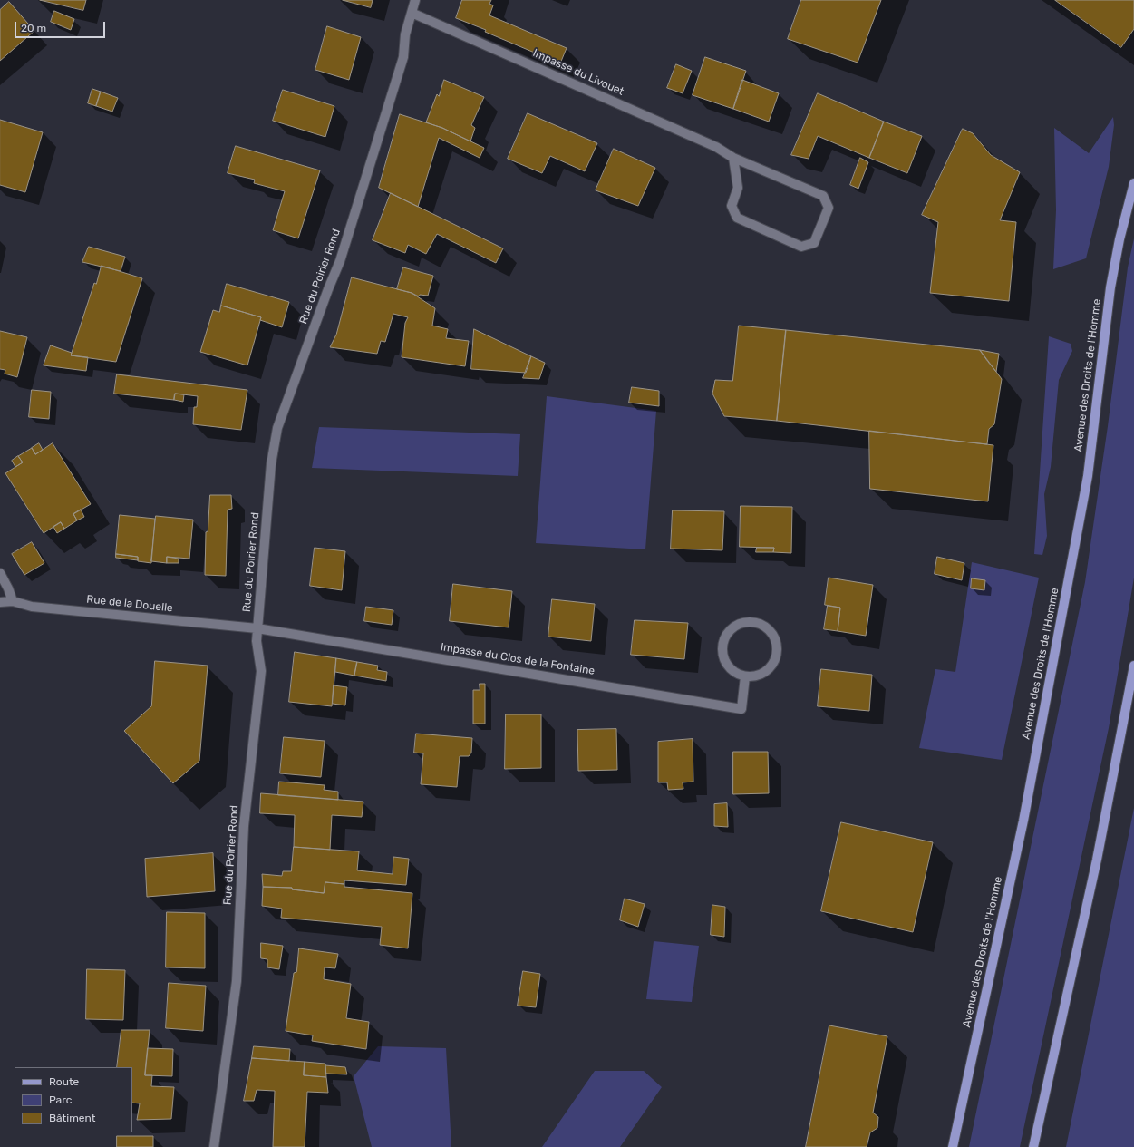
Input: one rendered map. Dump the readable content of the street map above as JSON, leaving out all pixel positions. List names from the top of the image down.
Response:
{
  "streets": {
    "main road": ["Avenue des Droits de l'Homme"],
    "street": [
      "Impasse du Livouet",
      "Rue du Poirier Rond",
      "Rue de la Douelle",
      "Impasse du Clos de la Fontaine"
    ]
  },
  "crossings": [
    ["Impasse du Livouet", "Rue du Poirier Rond"],
    ["Rue du Poirier Rond", "Rue de la Douelle"],
    ["Rue du Poirier Rond", "Impasse du Clos de la Fontaine"],
    ["Rue de la Douelle", "Impasse du Clos de la Fontaine"]
  ],
  "legend": ["Route", "Parc", "Bâtiment"],
  "scale_bar": "20 m"
}
